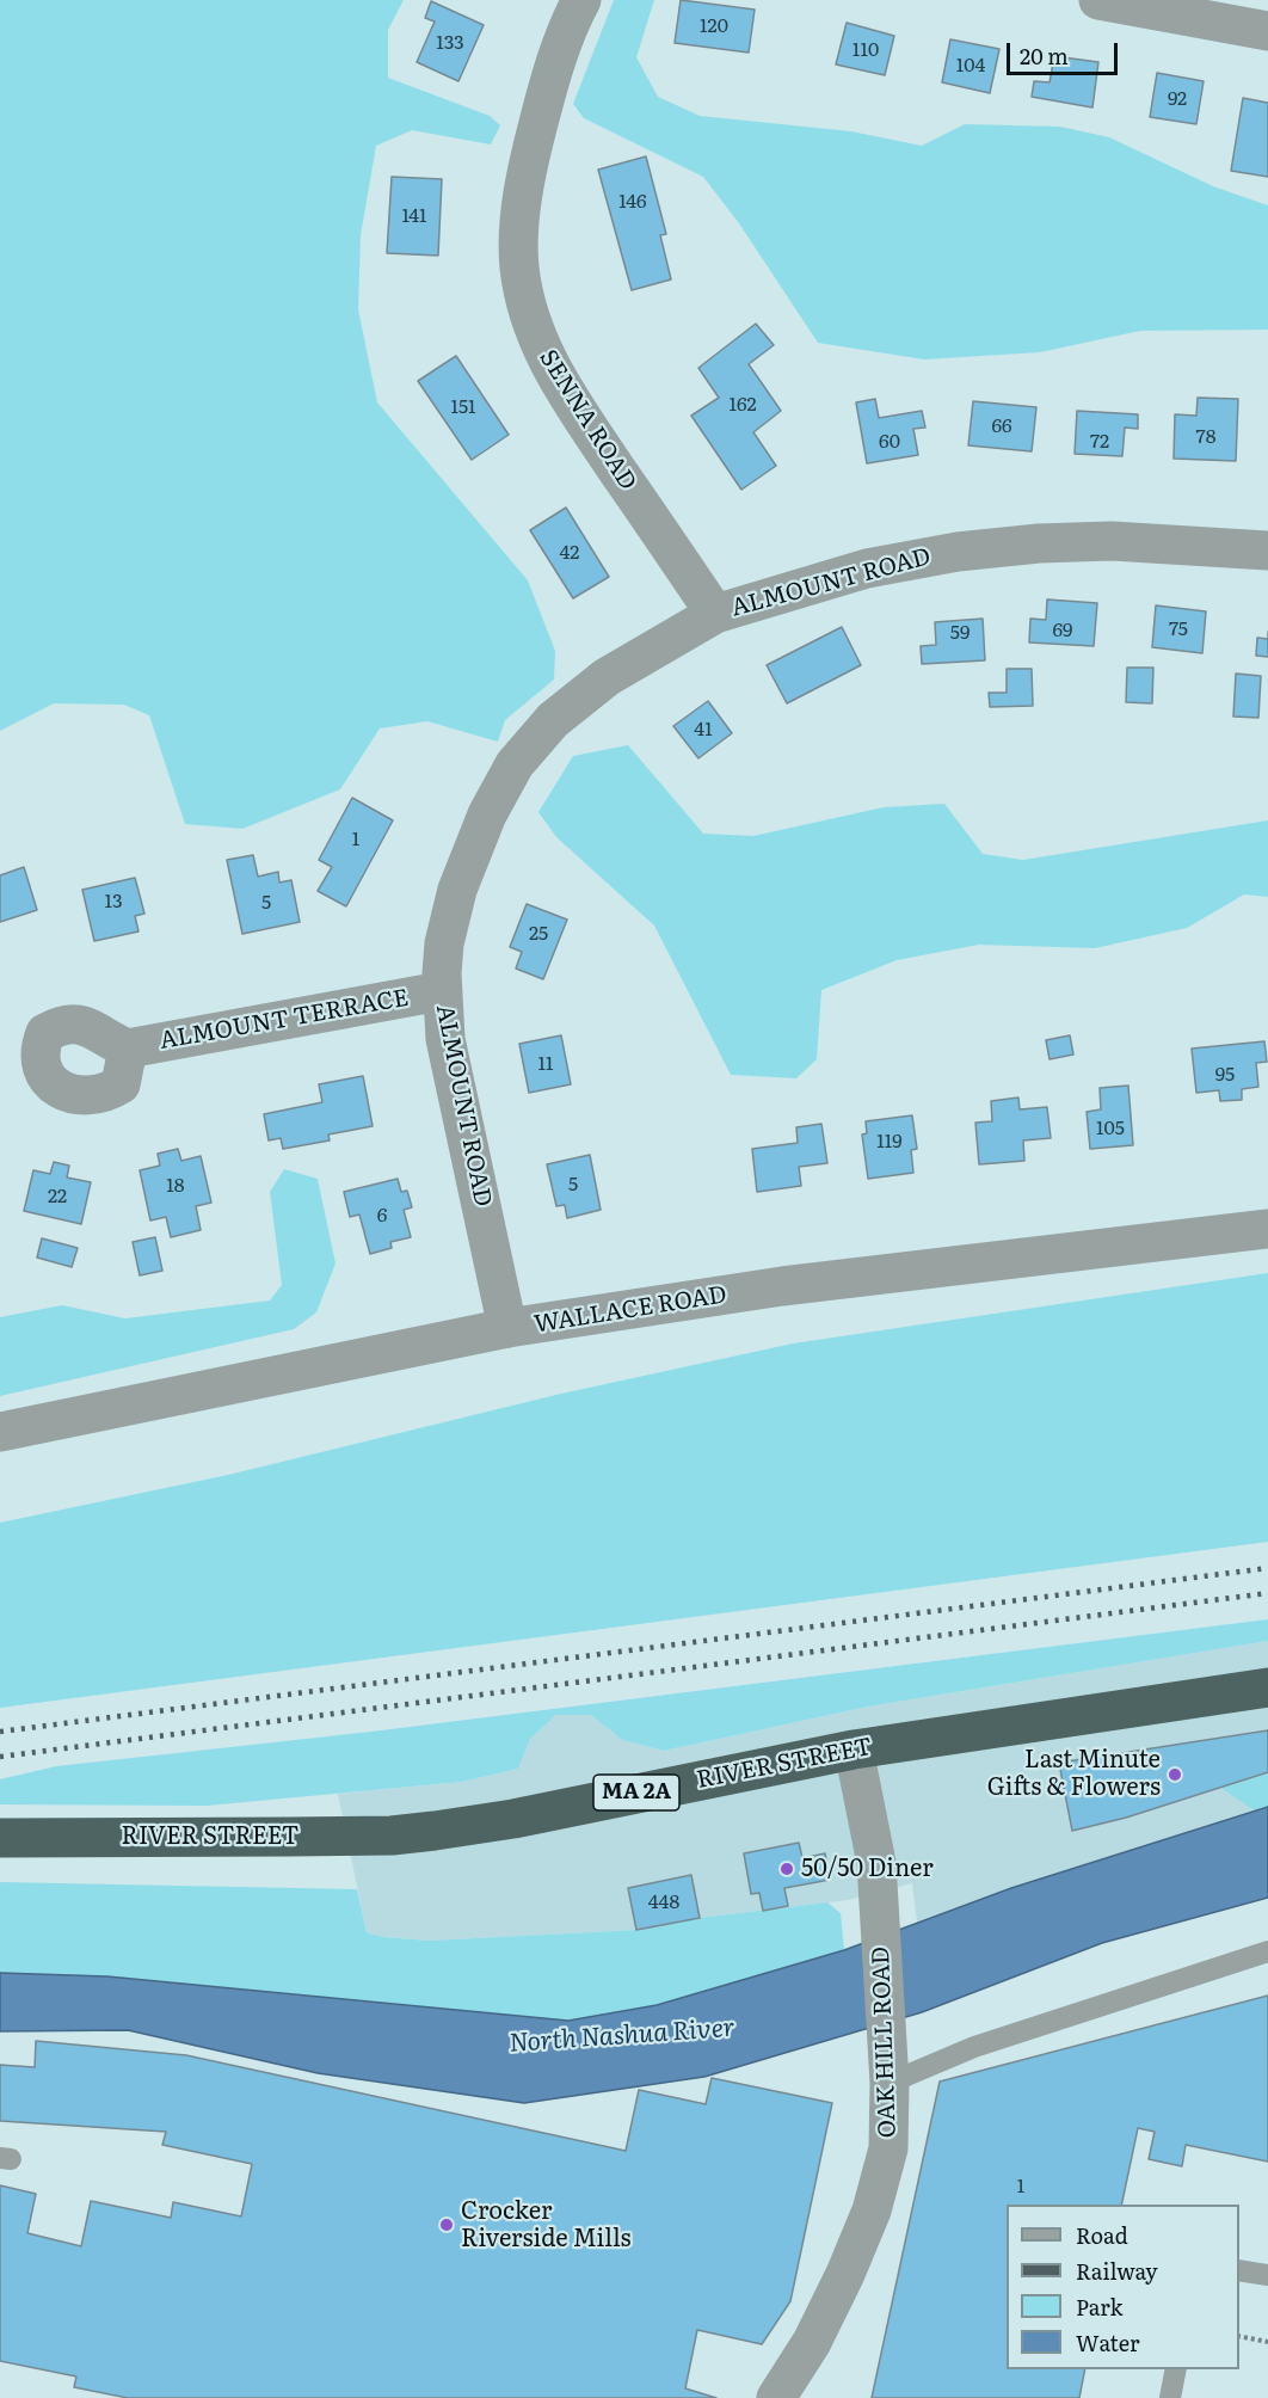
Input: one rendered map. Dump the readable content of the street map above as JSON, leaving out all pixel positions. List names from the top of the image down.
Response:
{
  "streets": {
    "highway": ["RIVER STREET", "MA 2A"],
    "street": [
      "SENNA ROAD",
      "ALMOUNT ROAD",
      "ALMOUNT TERRACE",
      "WALLACE ROAD",
      "OAK HILL ROAD"
    ]
  },
  "crossings": [
    ["SENNA ROAD", "ALMOUNT ROAD"],
    ["ALMOUNT ROAD", "ALMOUNT TERRACE"],
    ["ALMOUNT ROAD", "WALLACE ROAD"],
    ["RIVER STREET", "OAK HILL ROAD"]
  ],
  "water": ["North Nashua River"],
  "places": ["Last Minute Gifts & Flowers", "50/50 Diner", "Crocker Riverside Mills"],
  "house_numbers": [
    "120",
    "133",
    "110",
    "104",
    "92",
    "146",
    "141",
    "162",
    "151",
    "66",
    "78",
    "60",
    "72",
    "42",
    "75",
    "69",
    "59",
    "41",
    "1",
    "13",
    "5",
    "25",
    "11",
    "95",
    "105",
    "119",
    "5",
    "18",
    "22",
    "6",
    "448",
    "1"
  ],
  "legend": [
    "Road",
    "Railway",
    "Park",
    "Water"
  ],
  "scale_bar": "20 m"
}
